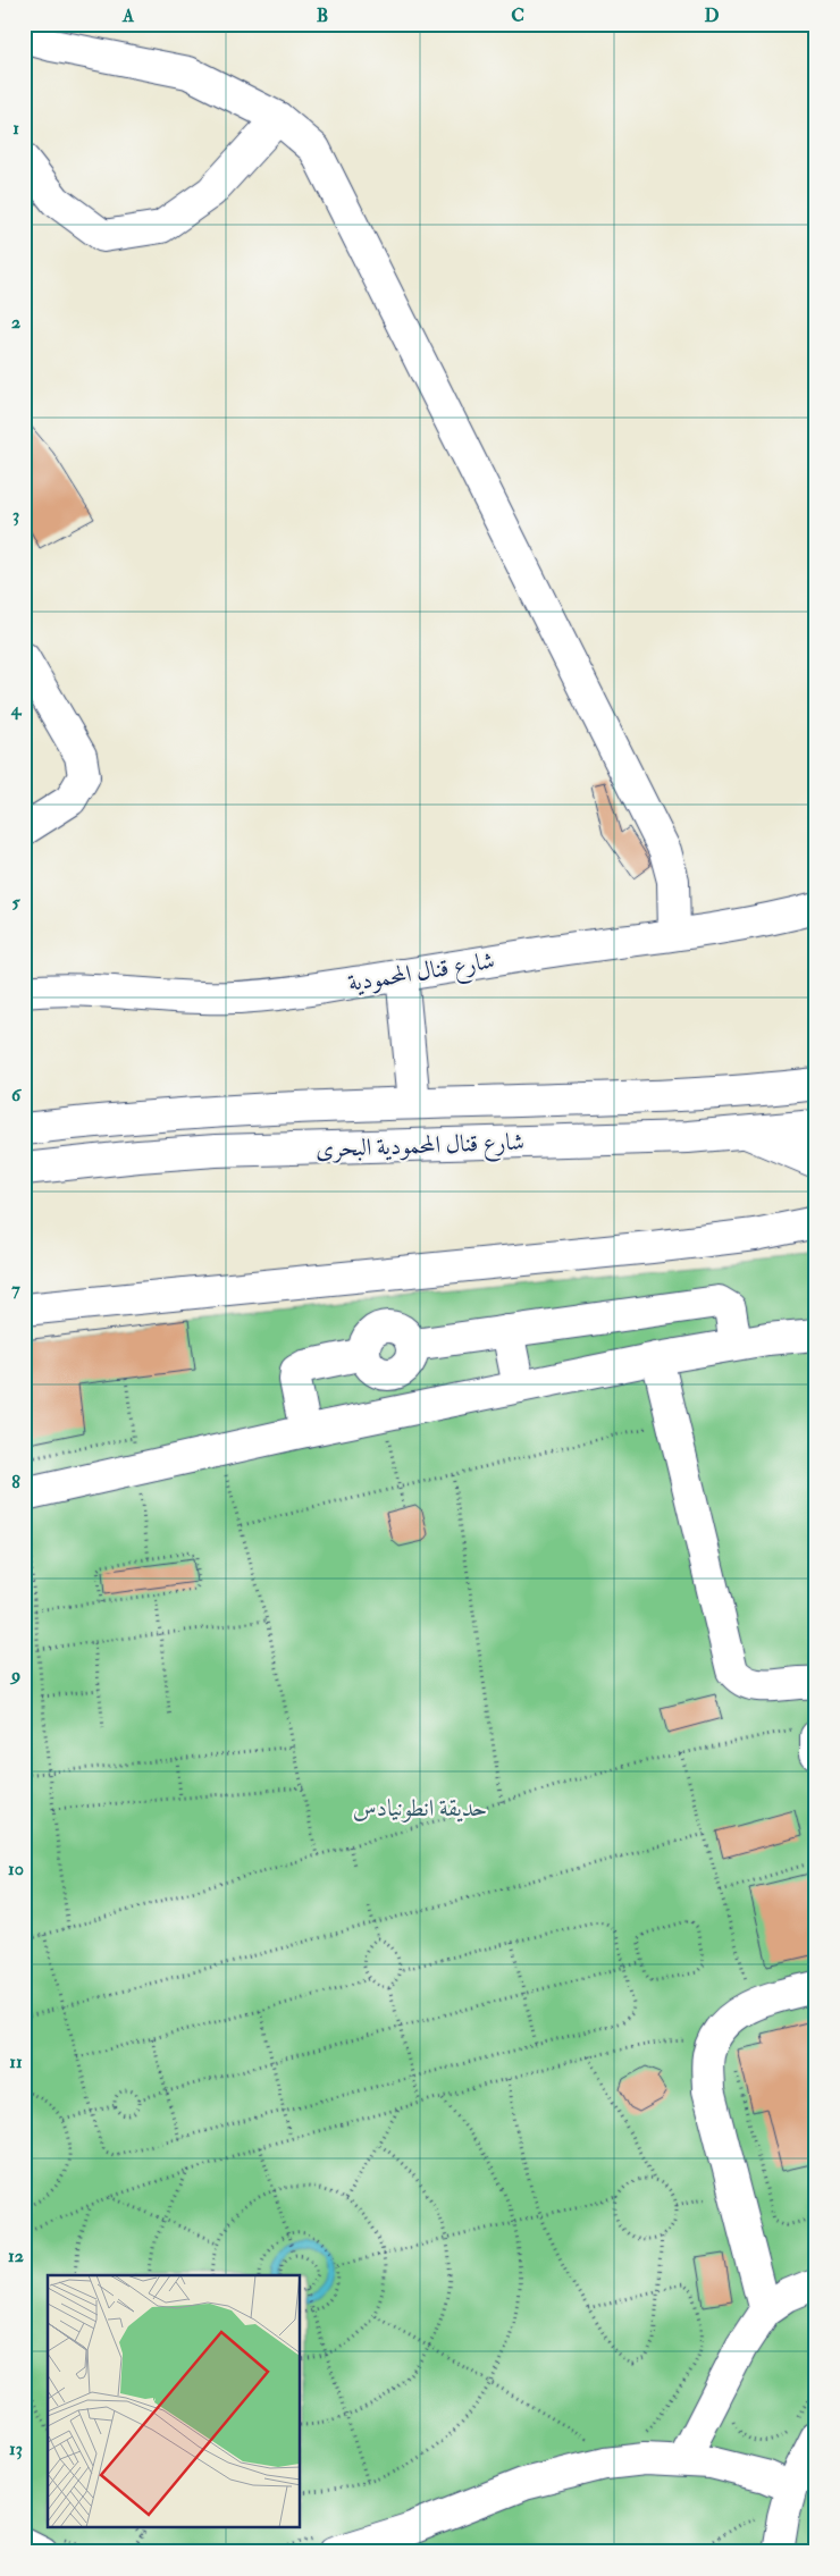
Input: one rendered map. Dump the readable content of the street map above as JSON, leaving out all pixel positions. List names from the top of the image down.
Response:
{
  "streets": {
    "main road": ["شارع قنال المحمودية", "شارع قنال المحمودية البحرى"]
  },
  "parks": ["حديقة انطونيادس"],
  "grid": {
    "columns": [
      "A",
      "B",
      "C",
      "D"
    ],
    "rows": [
      "1",
      "2",
      "3",
      "4",
      "5",
      "6",
      "7",
      "8",
      "9",
      "10",
      "11",
      "12",
      "13"
    ]
  }
}
